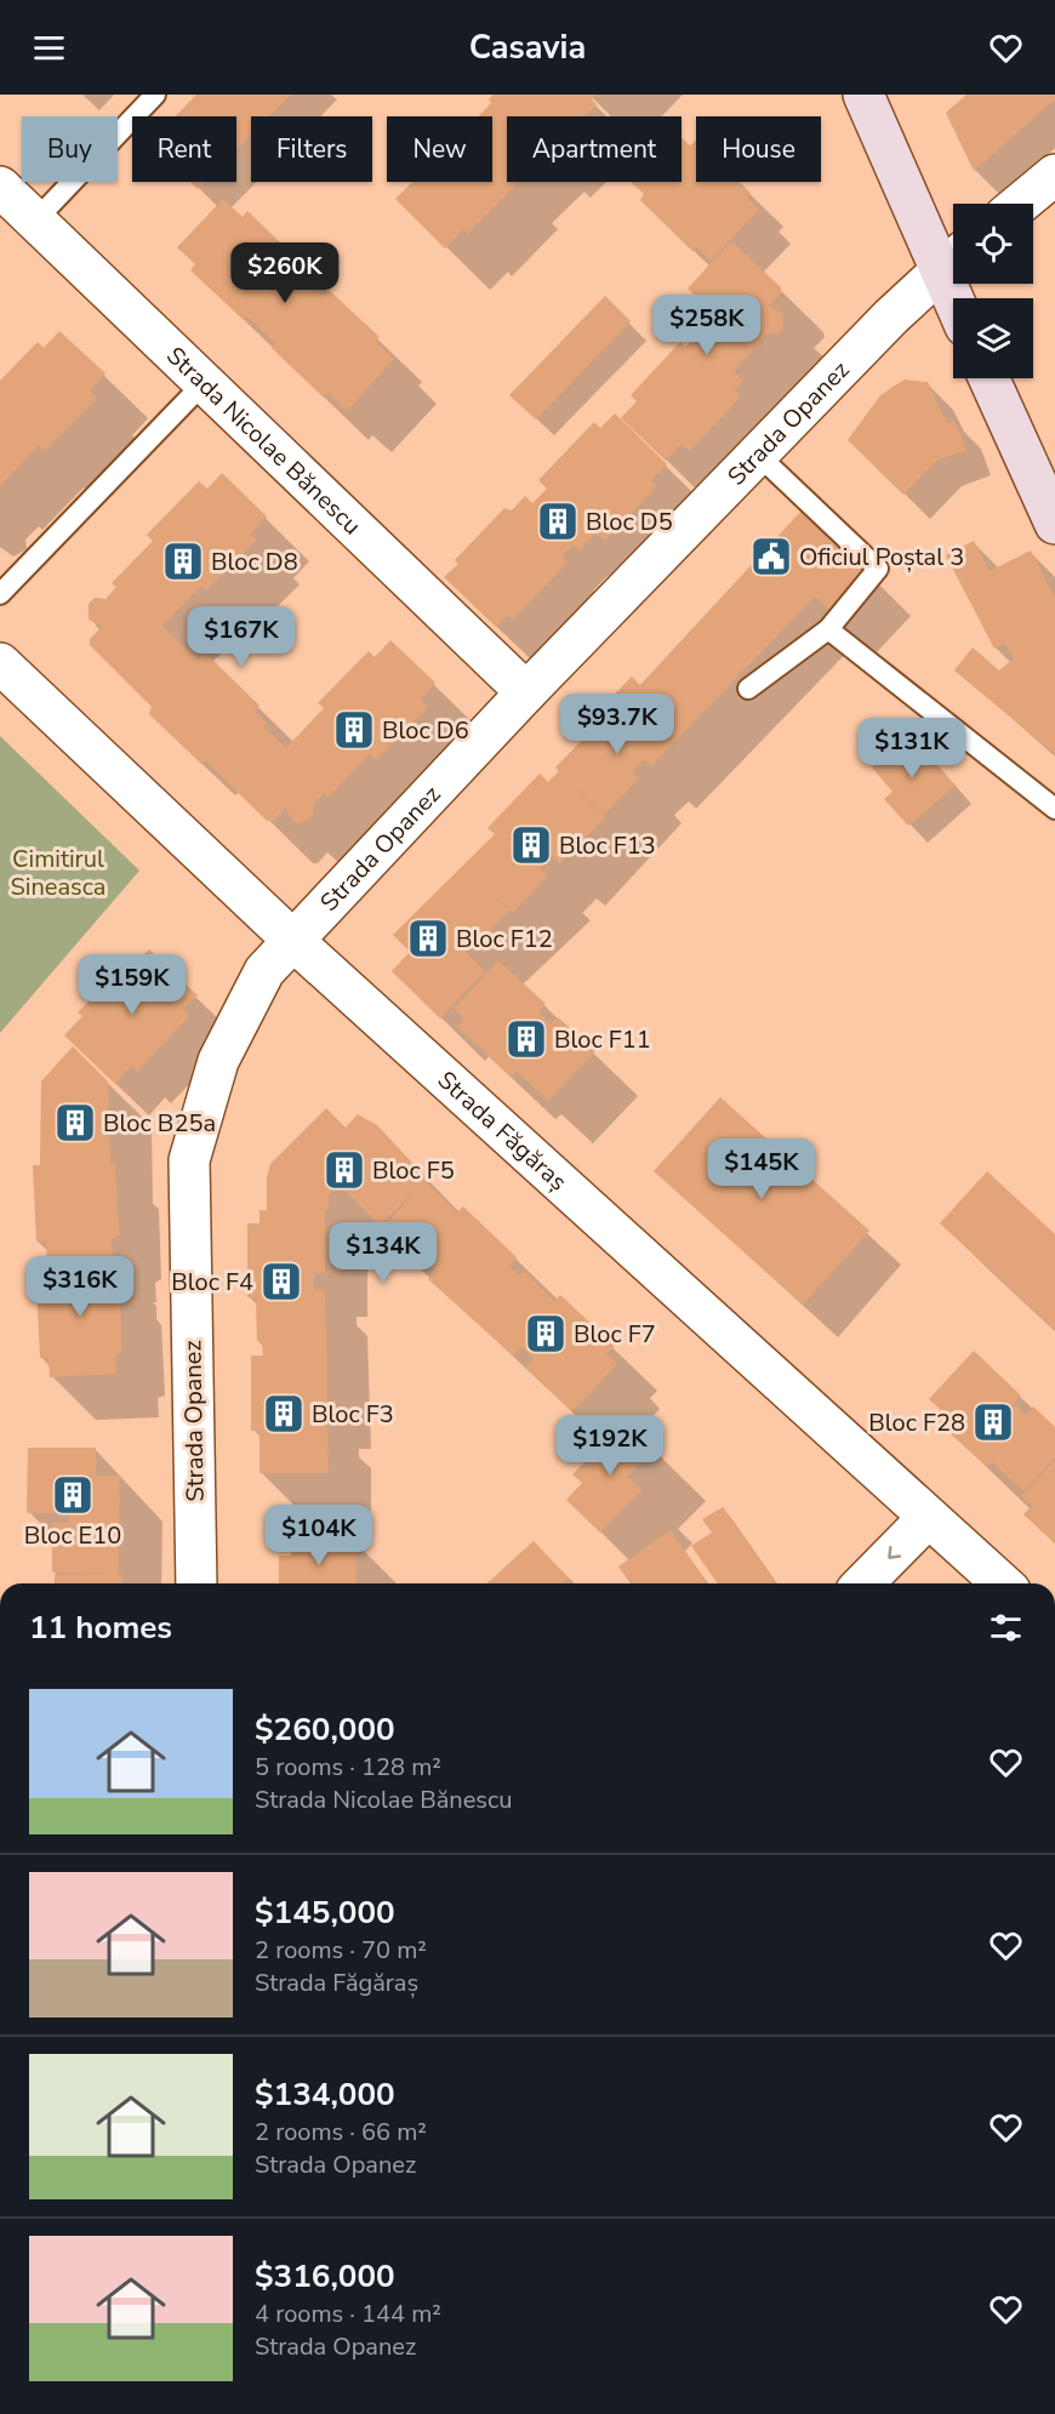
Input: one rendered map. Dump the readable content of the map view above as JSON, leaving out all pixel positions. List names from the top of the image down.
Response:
{
  "streets": {
    "street": ["Strada Opanez", "Strada Nicolae Bănescu", "Strada Făgăraș"]
  },
  "crossings": [
    ["Strada Opanez", "Strada Nicolae Bănescu"],
    ["Strada Opanez", "Strada Făgăraș"]
  ],
  "parks": ["Cimitirul Sineasca"],
  "places": {
    "building": [
      "Bloc D5",
      "Bloc D8",
      "Bloc D6",
      "Bloc F13",
      "Bloc F12",
      "Bloc F11",
      "Bloc B25a",
      "Bloc F5",
      "Bloc F4",
      "Bloc F7",
      "Bloc F3",
      "Bloc F28",
      "Bloc E10"
    ],
    "public building": ["Oficiul Poștal 3"]
  },
  "page": {
    "header": "Casavia",
    "chip": [
      "Buy",
      "Rent",
      "Filters",
      "New",
      "Apartment",
      "House"
    ],
    "price": [
      "$260K",
      "$258K",
      "$167K",
      "$93.7K",
      "$131K",
      "$159K",
      "$145K",
      "$134K",
      "$316K",
      "$192K",
      "$104K"
    ],
    "heading": "11 homes",
    "list": [
      {
        "name": "$260,000",
        "note": "5 rooms · 128 m² · Strada Nicolae Bănescu"
      },
      {
        "name": "$145,000",
        "note": "2 rooms · 70 m² · Strada Făgăraș"
      },
      {
        "name": "$134,000",
        "note": "2 rooms · 66 m² · Strada Opanez"
      },
      {
        "name": "$316,000",
        "note": "4 rooms · 144 m² · Strada Opanez"
      }
    ]
  }
}
